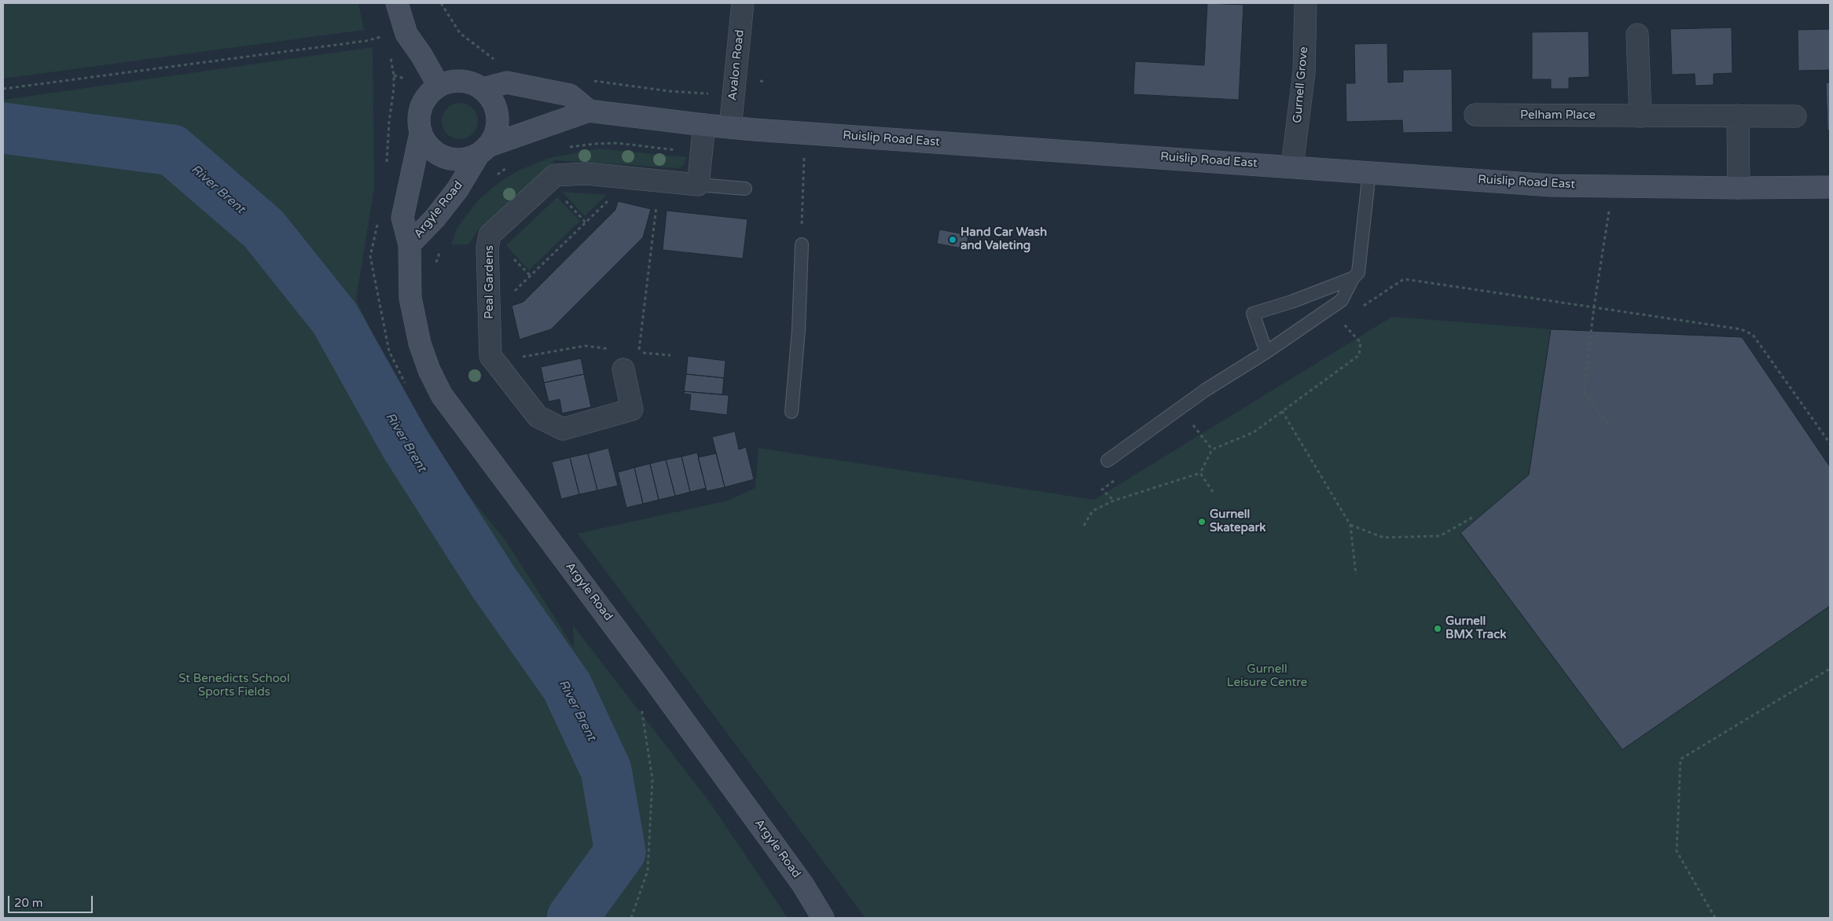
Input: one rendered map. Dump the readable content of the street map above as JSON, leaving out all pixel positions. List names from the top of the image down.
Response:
{
  "streets": {
    "main road": ["Ruislip Road East", "Argyle Road"],
    "street": [
      "Avalon Road",
      "Gurnell Grove",
      "Pelham Place",
      "Peal Gardens"
    ]
  },
  "crossings": [
    ["Avalon Road", "Ruislip Road East"],
    ["Gurnell Grove", "Ruislip Road East"],
    ["Ruislip Road East", "Argyle Road"]
  ],
  "water": ["River Brent"],
  "parks": ["Gurnell Leisure Centre", "St Benedicts School Sports Fields"],
  "places": ["Hand Car Wash and Valeting", "Gurnell Skatepark", "Gurnell BMX Track"],
  "scale_bar": "20 m"
}
